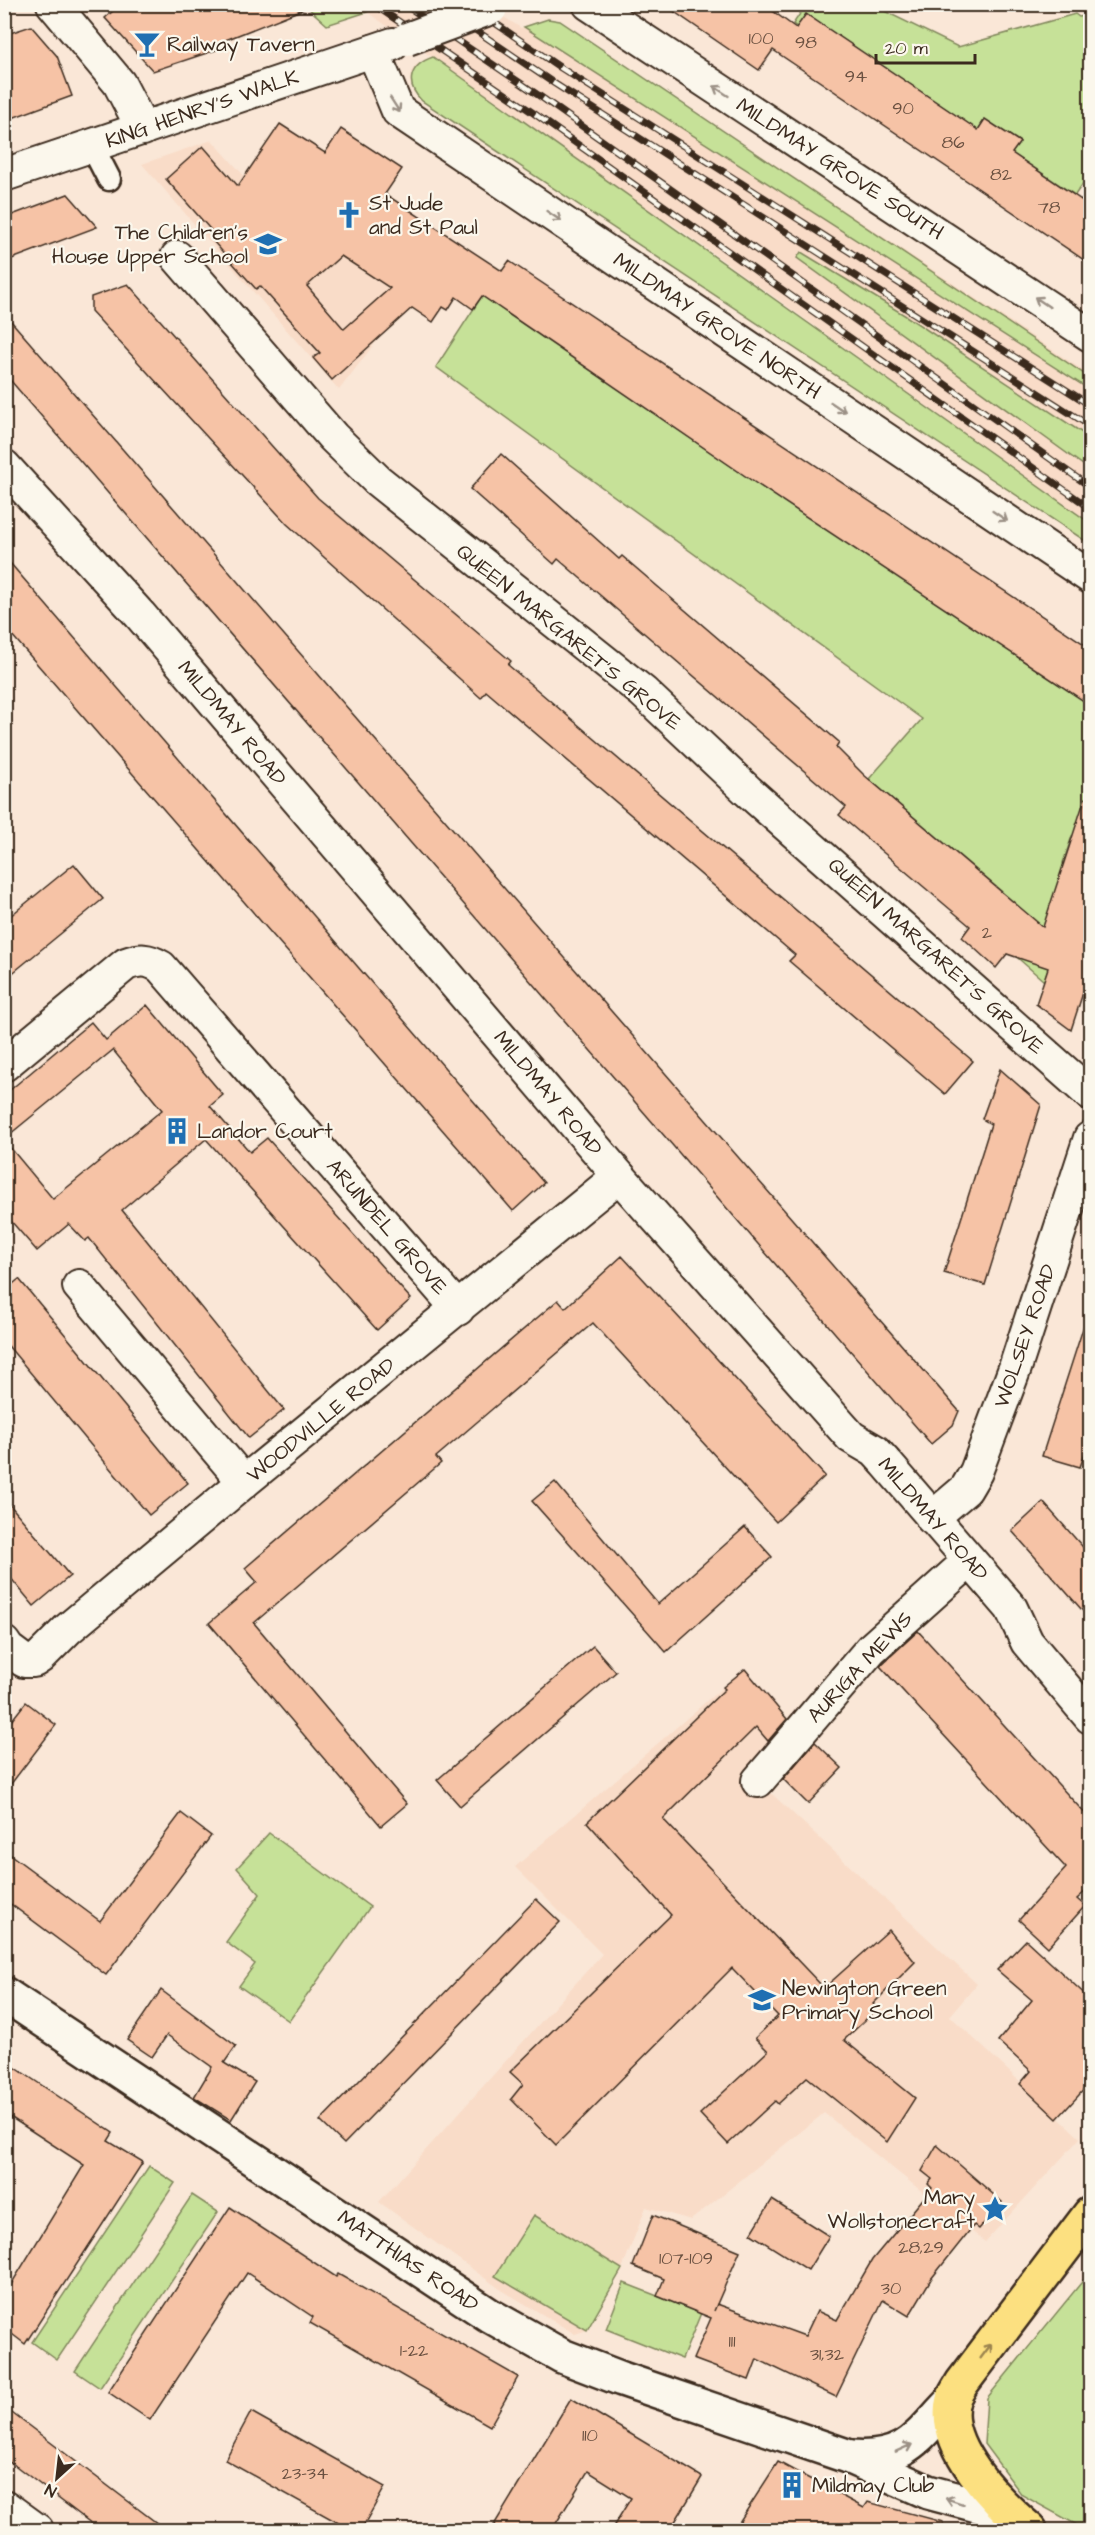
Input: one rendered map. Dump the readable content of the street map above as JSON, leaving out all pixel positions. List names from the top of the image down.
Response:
{
  "streets": {
    "street": [
      "KING HENRY'S WALK",
      "MILDMAY GROVE SOUTH",
      "MILDMAY GROVE NORTH",
      "QUEEN MARGARET'S GROVE",
      "MILDMAY ROAD",
      "ARUNDEL GROVE",
      "WOLSEY ROAD",
      "WOODVILLE ROAD",
      "AURIGA MEWS",
      "MATTHIAS ROAD"
    ]
  },
  "crossings": [
    ["KING HENRY'S WALK", "MILDMAY GROVE NORTH"],
    ["MILDMAY ROAD", "WOLSEY ROAD"],
    ["MILDMAY ROAD", "WOODVILLE ROAD"],
    ["MILDMAY ROAD", "AURIGA MEWS"],
    ["ARUNDEL GROVE", "WOODVILLE ROAD"]
  ],
  "one_way": ["MILDMAY GROVE SOUTH", "MILDMAY GROVE NORTH"],
  "places": {
    "bar": ["Railway Tavern"],
    "church": ["St Jude and St Paul"],
    "school or university": ["The Children's House Upper School", "Newington Green Primary School"],
    "building": ["Landor Court", "Mildmay Club"],
    "place": ["Mary Wollstonecraft"]
  },
  "house_numbers": [
    "100",
    "98",
    "94",
    "90",
    "86",
    "82",
    "78",
    "2",
    "28,29",
    "107–109",
    "30",
    "111",
    "1-22",
    "31,32",
    "110",
    "23-34"
  ],
  "scale_bar": "20 m",
  "north": "bottom left"
}
